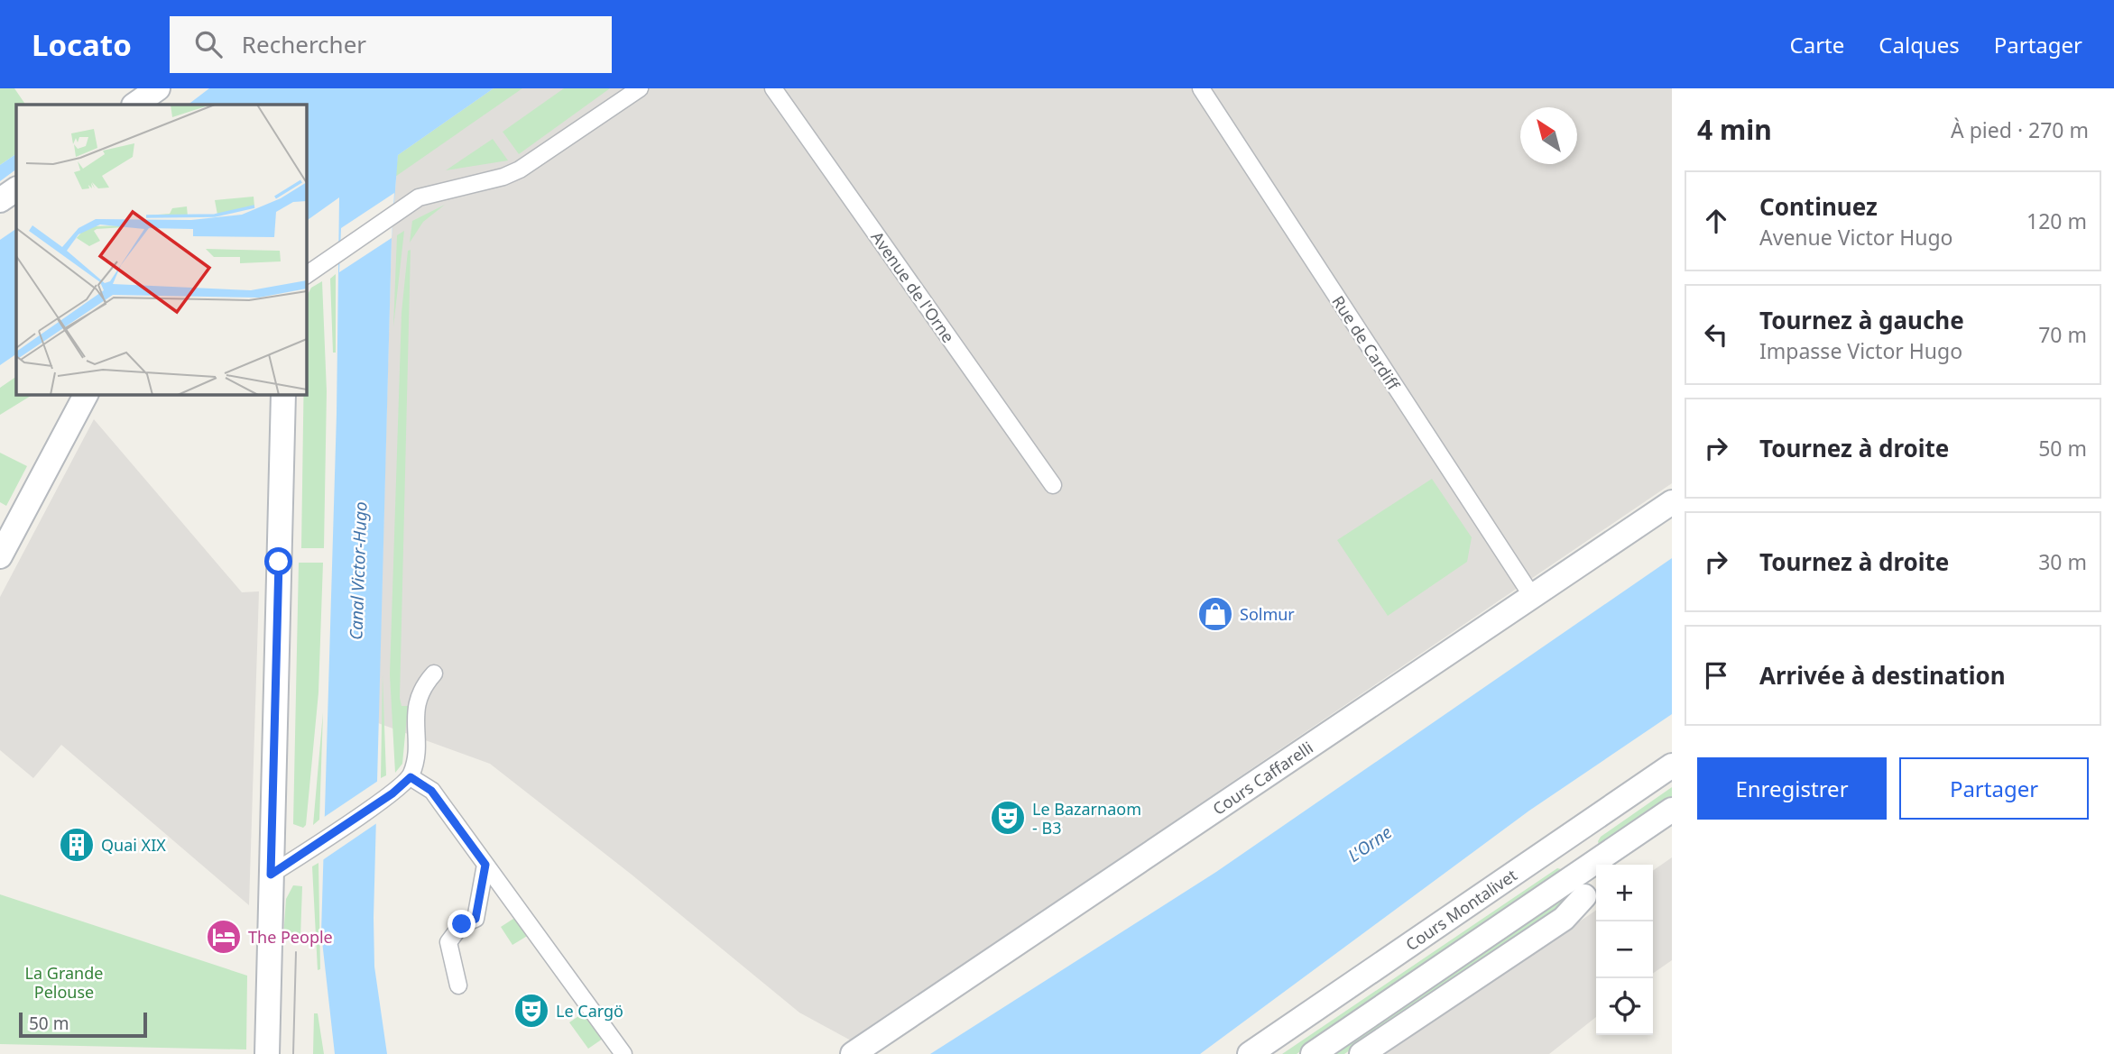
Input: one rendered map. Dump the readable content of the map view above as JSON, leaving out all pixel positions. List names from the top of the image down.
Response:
{
  "streets": {
    "street": [
      "Avenue de l'Orne",
      "Rue de Cardiff",
      "Cours Caffarelli",
      "Cours Montalivet"
    ]
  },
  "crossings": [
    ["Rue de Cardiff", "Cours Caffarelli"]
  ],
  "water": ["Canal Victor-Hugo", "L'Orne"],
  "parks": ["La Grande Pelouse"],
  "places": {
    "shop": ["Solmur"],
    "theatre": ["Le Bazarnaom - B3", "Le Cargö"],
    "building": ["Quai XIX"],
    "hotel": ["The People"]
  },
  "scale_bar": "50 m",
  "north": "top left",
  "page": {
    "header": "Locato",
    "search": "Rechercher",
    "nav": ["Carte", "Calques", "Partager"],
    "heading": ["4 min", "À pied · 270 m"],
    "list": [
      ["Continuez", "Avenue Victor Hugo", "120 m"],
      ["Tournez à gauche", "Impasse Victor Hugo", "70 m"],
      ["Tournez à droite", "50 m"],
      ["Tournez à droite", "30 m"],
      "Arrivée à destination"
    ],
    "buttons": ["Enregistrer", "Partager"],
    "map_buttons": ["+", "−"],
    "scale": "50 m"
  }
}
